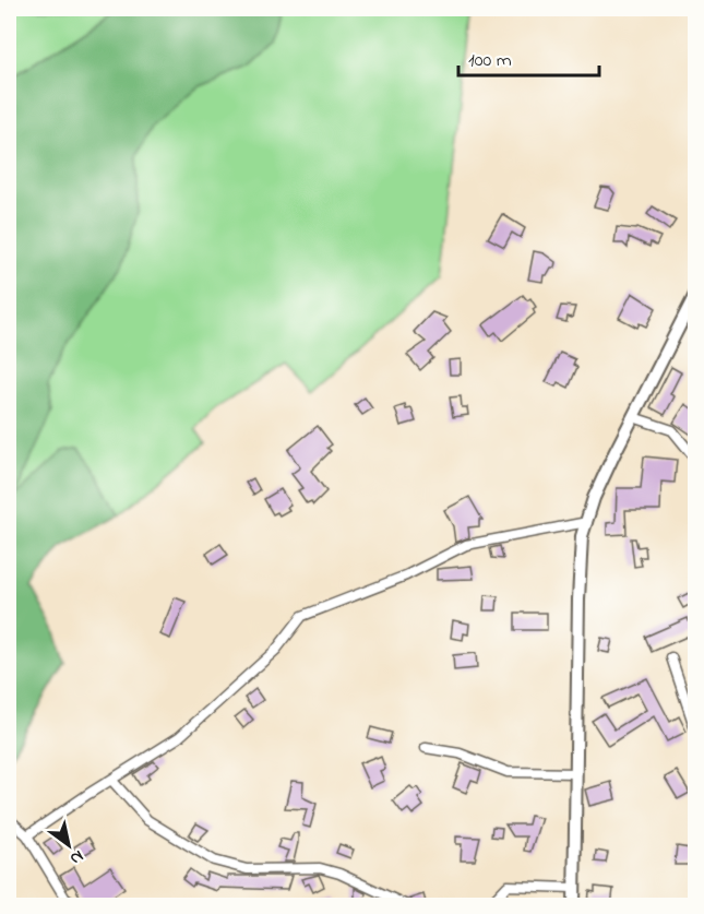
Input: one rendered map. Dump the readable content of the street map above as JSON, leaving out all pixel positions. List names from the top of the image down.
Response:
{
  "scale_bar": "100 m",
  "north": "bottom right"
}
